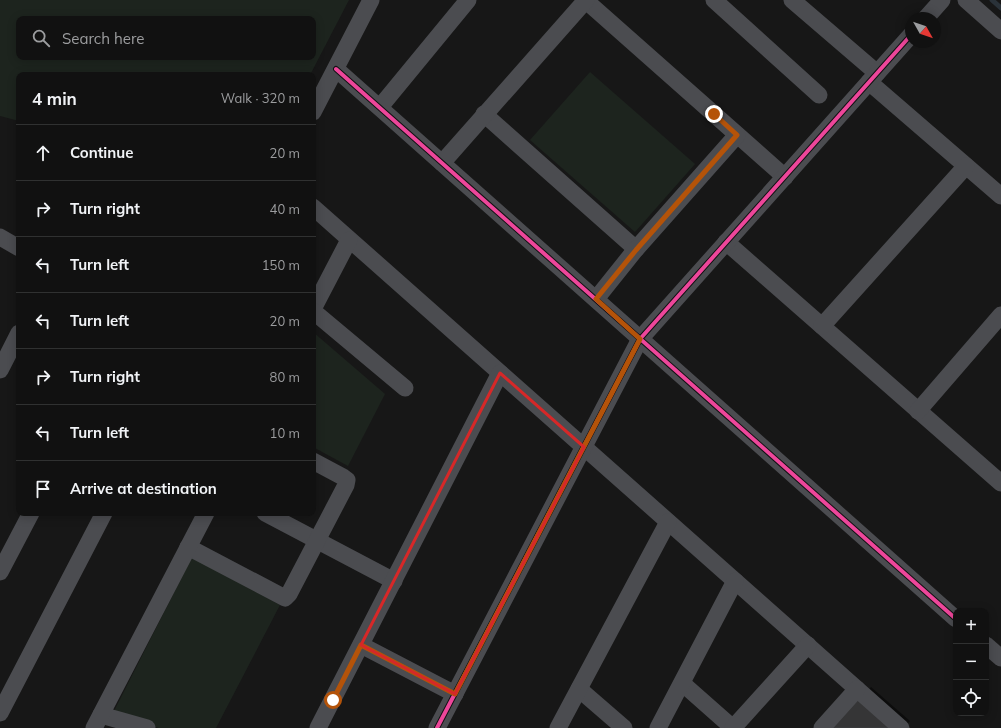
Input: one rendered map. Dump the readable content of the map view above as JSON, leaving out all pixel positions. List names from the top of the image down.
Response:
{
  "north": "bottom right",
  "page": {
    "search": "Search here",
    "heading": ["4 min", "Walk · 320 m"],
    "list": [
      ["Continue", "20 m"],
      ["Turn right", "40 m"],
      ["Turn left", "150 m"],
      ["Turn left", "20 m"],
      ["Turn right", "80 m"],
      ["Turn left", "10 m"],
      "Arrive at destination"
    ],
    "map_buttons": ["+", "−"]
  }
}
